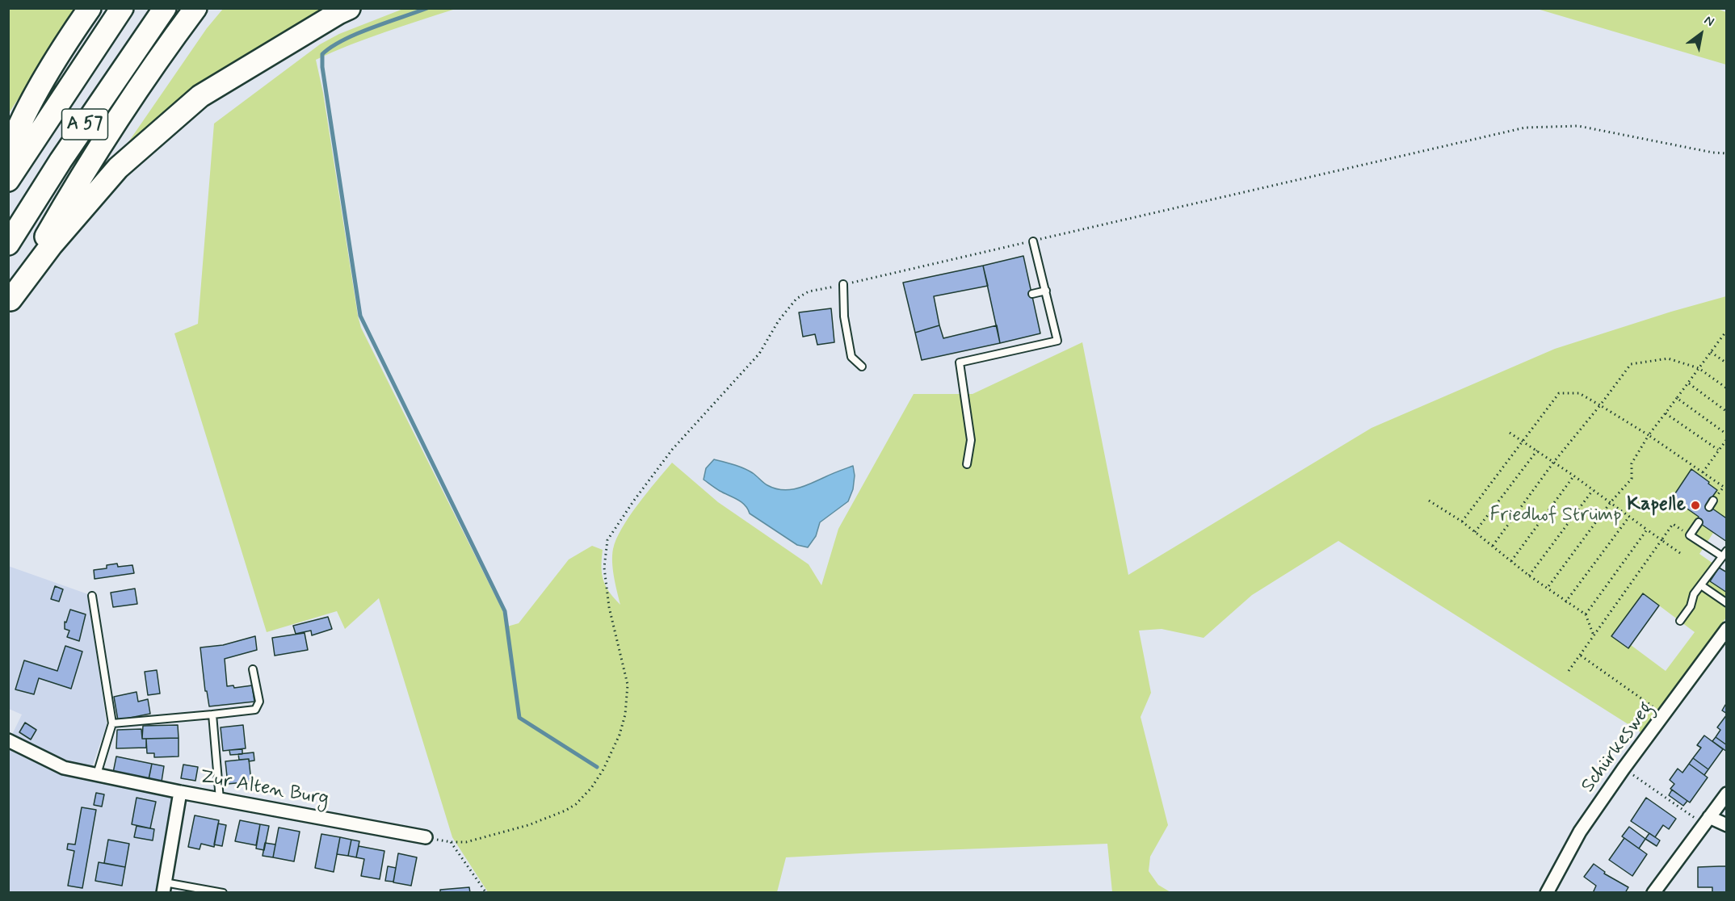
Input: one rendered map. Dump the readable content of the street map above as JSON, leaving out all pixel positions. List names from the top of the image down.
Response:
{
  "streets": {
    "highway": ["A 57"],
    "street": ["Schürkesweg", "Zur Alten Burg"]
  },
  "parks": ["Friedhof Strümp"],
  "places": ["Kapelle"],
  "north": "top right"
}
